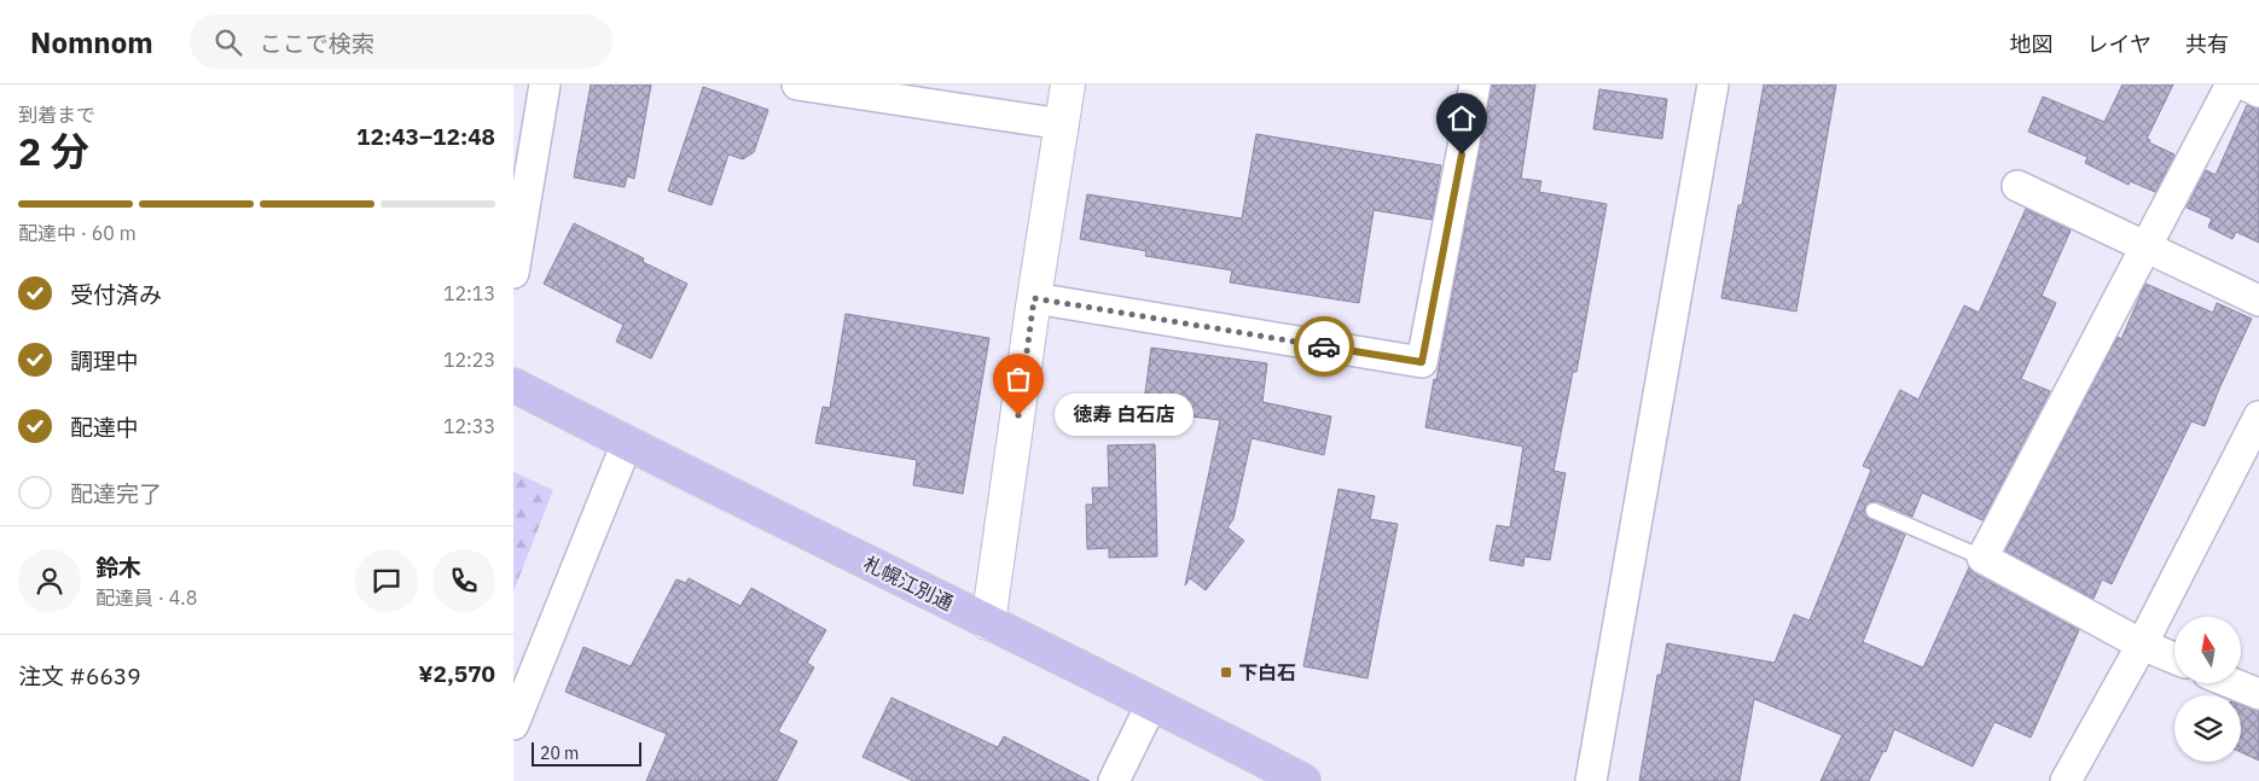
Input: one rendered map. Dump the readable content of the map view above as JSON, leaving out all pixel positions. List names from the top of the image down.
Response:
{
  "streets": {
    "highway": ["札幌江別通"]
  },
  "places": {
    "other": ["徳寿 白石店"],
    "transit": ["下白石"]
  },
  "scale_bar": "20 m",
  "north": "top",
  "page": {
    "header": "Nomnom",
    "search": "ここで検索",
    "nav": ["地図", "レイヤ", "共有"],
    "heading": ["2 分", "到着まで", "12:43–12:48"],
    "panel": [
      "鈴木",
      "配達員 · 4.8",
      "注文 #6639",
      "¥2,570"
    ],
    "bar": "配達中 · 60 m",
    "list": [
      ["受付済み", "12:13"],
      ["調理中", "12:23"],
      ["配達中", "12:33"],
      "配達完了"
    ],
    "bubble": "徳寿 白石店",
    "scale": "20 m"
  }
}
